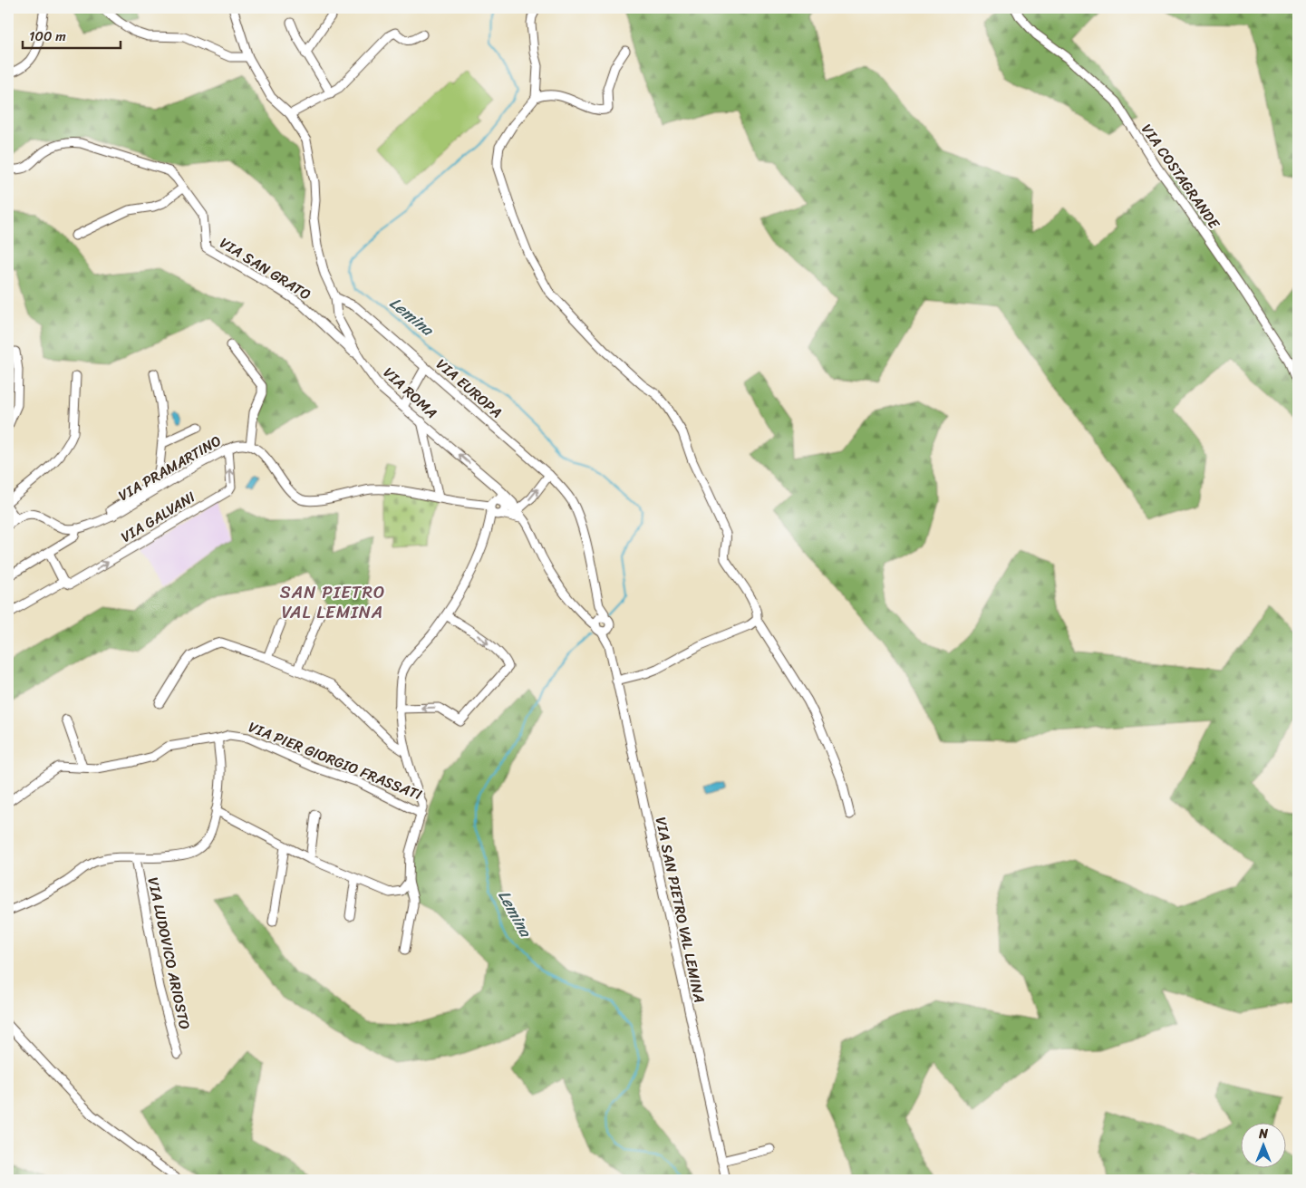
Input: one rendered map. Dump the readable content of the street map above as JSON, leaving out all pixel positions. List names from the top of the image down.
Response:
{
  "streets": {
    "street": [
      "VIA COSTAGRANDE",
      "VIA SAN GRATO",
      "VIA EUROPA",
      "VIA ROMA",
      "VIA PRAMARTINO",
      "VIA GALVANI",
      "VIA PIER GIORGIO FRASSATI",
      "VIA SAN PIETRO VAL LEMINA",
      "VIA LUDOVICO ARIOSTO"
    ]
  },
  "crossings": [
    ["VIA SAN GRATO", "VIA ROMA"],
    ["VIA EUROPA", "VIA ROMA"],
    ["VIA EUROPA", "VIA SAN PIETRO VAL LEMINA"],
    ["VIA PRAMARTINO", "VIA GALVANI"]
  ],
  "one_way": ["VIA ROMA", "VIA GALVANI"],
  "districts": ["SAN PIETRO VAL LEMINA"],
  "water": ["Lemina"],
  "scale_bar": "100 m",
  "north": "top"
}
